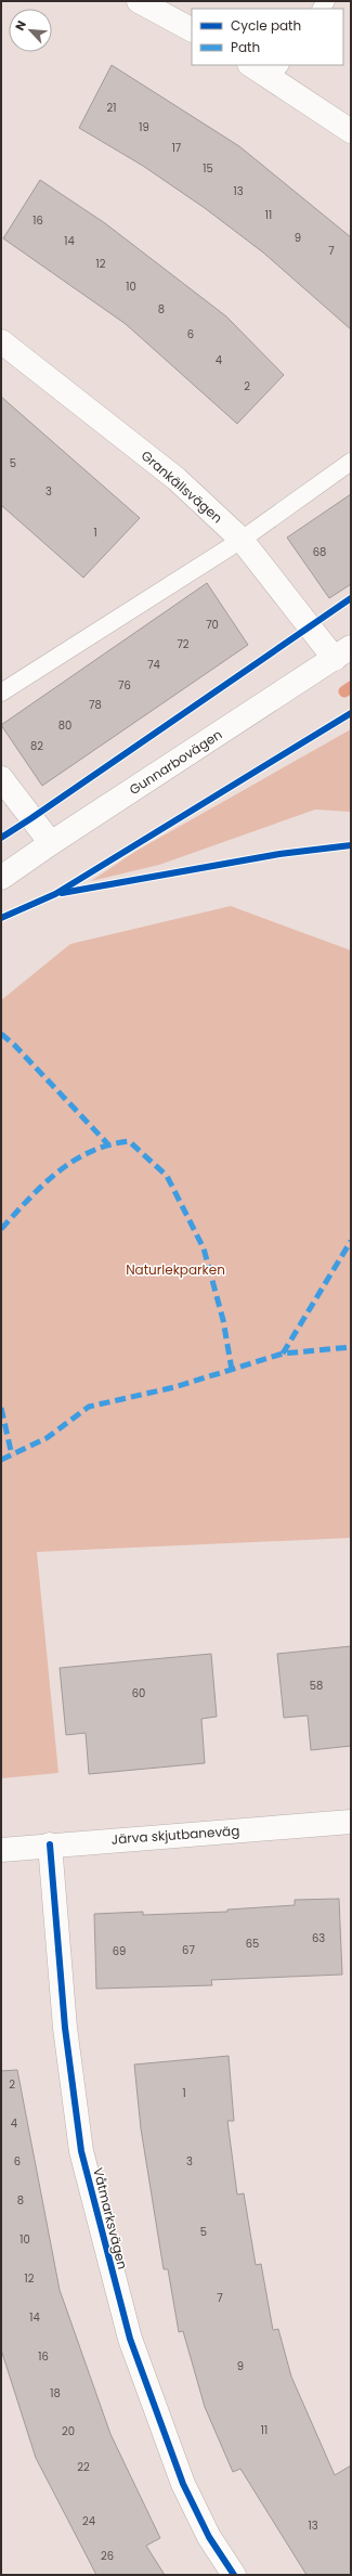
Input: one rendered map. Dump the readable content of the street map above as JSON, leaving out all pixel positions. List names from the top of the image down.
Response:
{
  "streets": {
    "street": [
      "Grankällsvägen",
      "Gunnarbovägen",
      "Järva skjutbaneväg",
      "Våtmarksvägen"
    ]
  },
  "crossings": [
    ["Grankällsvägen", "Gunnarbovägen"],
    ["Järva skjutbaneväg", "Våtmarksvägen"]
  ],
  "parks": ["Naturlekparken"],
  "house_numbers": [
    "21",
    "19",
    "17",
    "15",
    "13",
    "11",
    "16",
    "9",
    "14",
    "7",
    "12",
    "10",
    "8",
    "6",
    "4",
    "2",
    "5",
    "3",
    "1",
    "68",
    "70",
    "72",
    "74",
    "76",
    "78",
    "80",
    "82",
    "58",
    "60",
    "63",
    "65",
    "67",
    "69",
    "2",
    "1",
    "4",
    "6",
    "3",
    "8",
    "5",
    "10",
    "12",
    "7",
    "14",
    "16",
    "9",
    "18",
    "11",
    "20",
    "22",
    "24",
    "13",
    "26"
  ],
  "legend": ["Cycle path", "Path"],
  "north": "top left"
}
